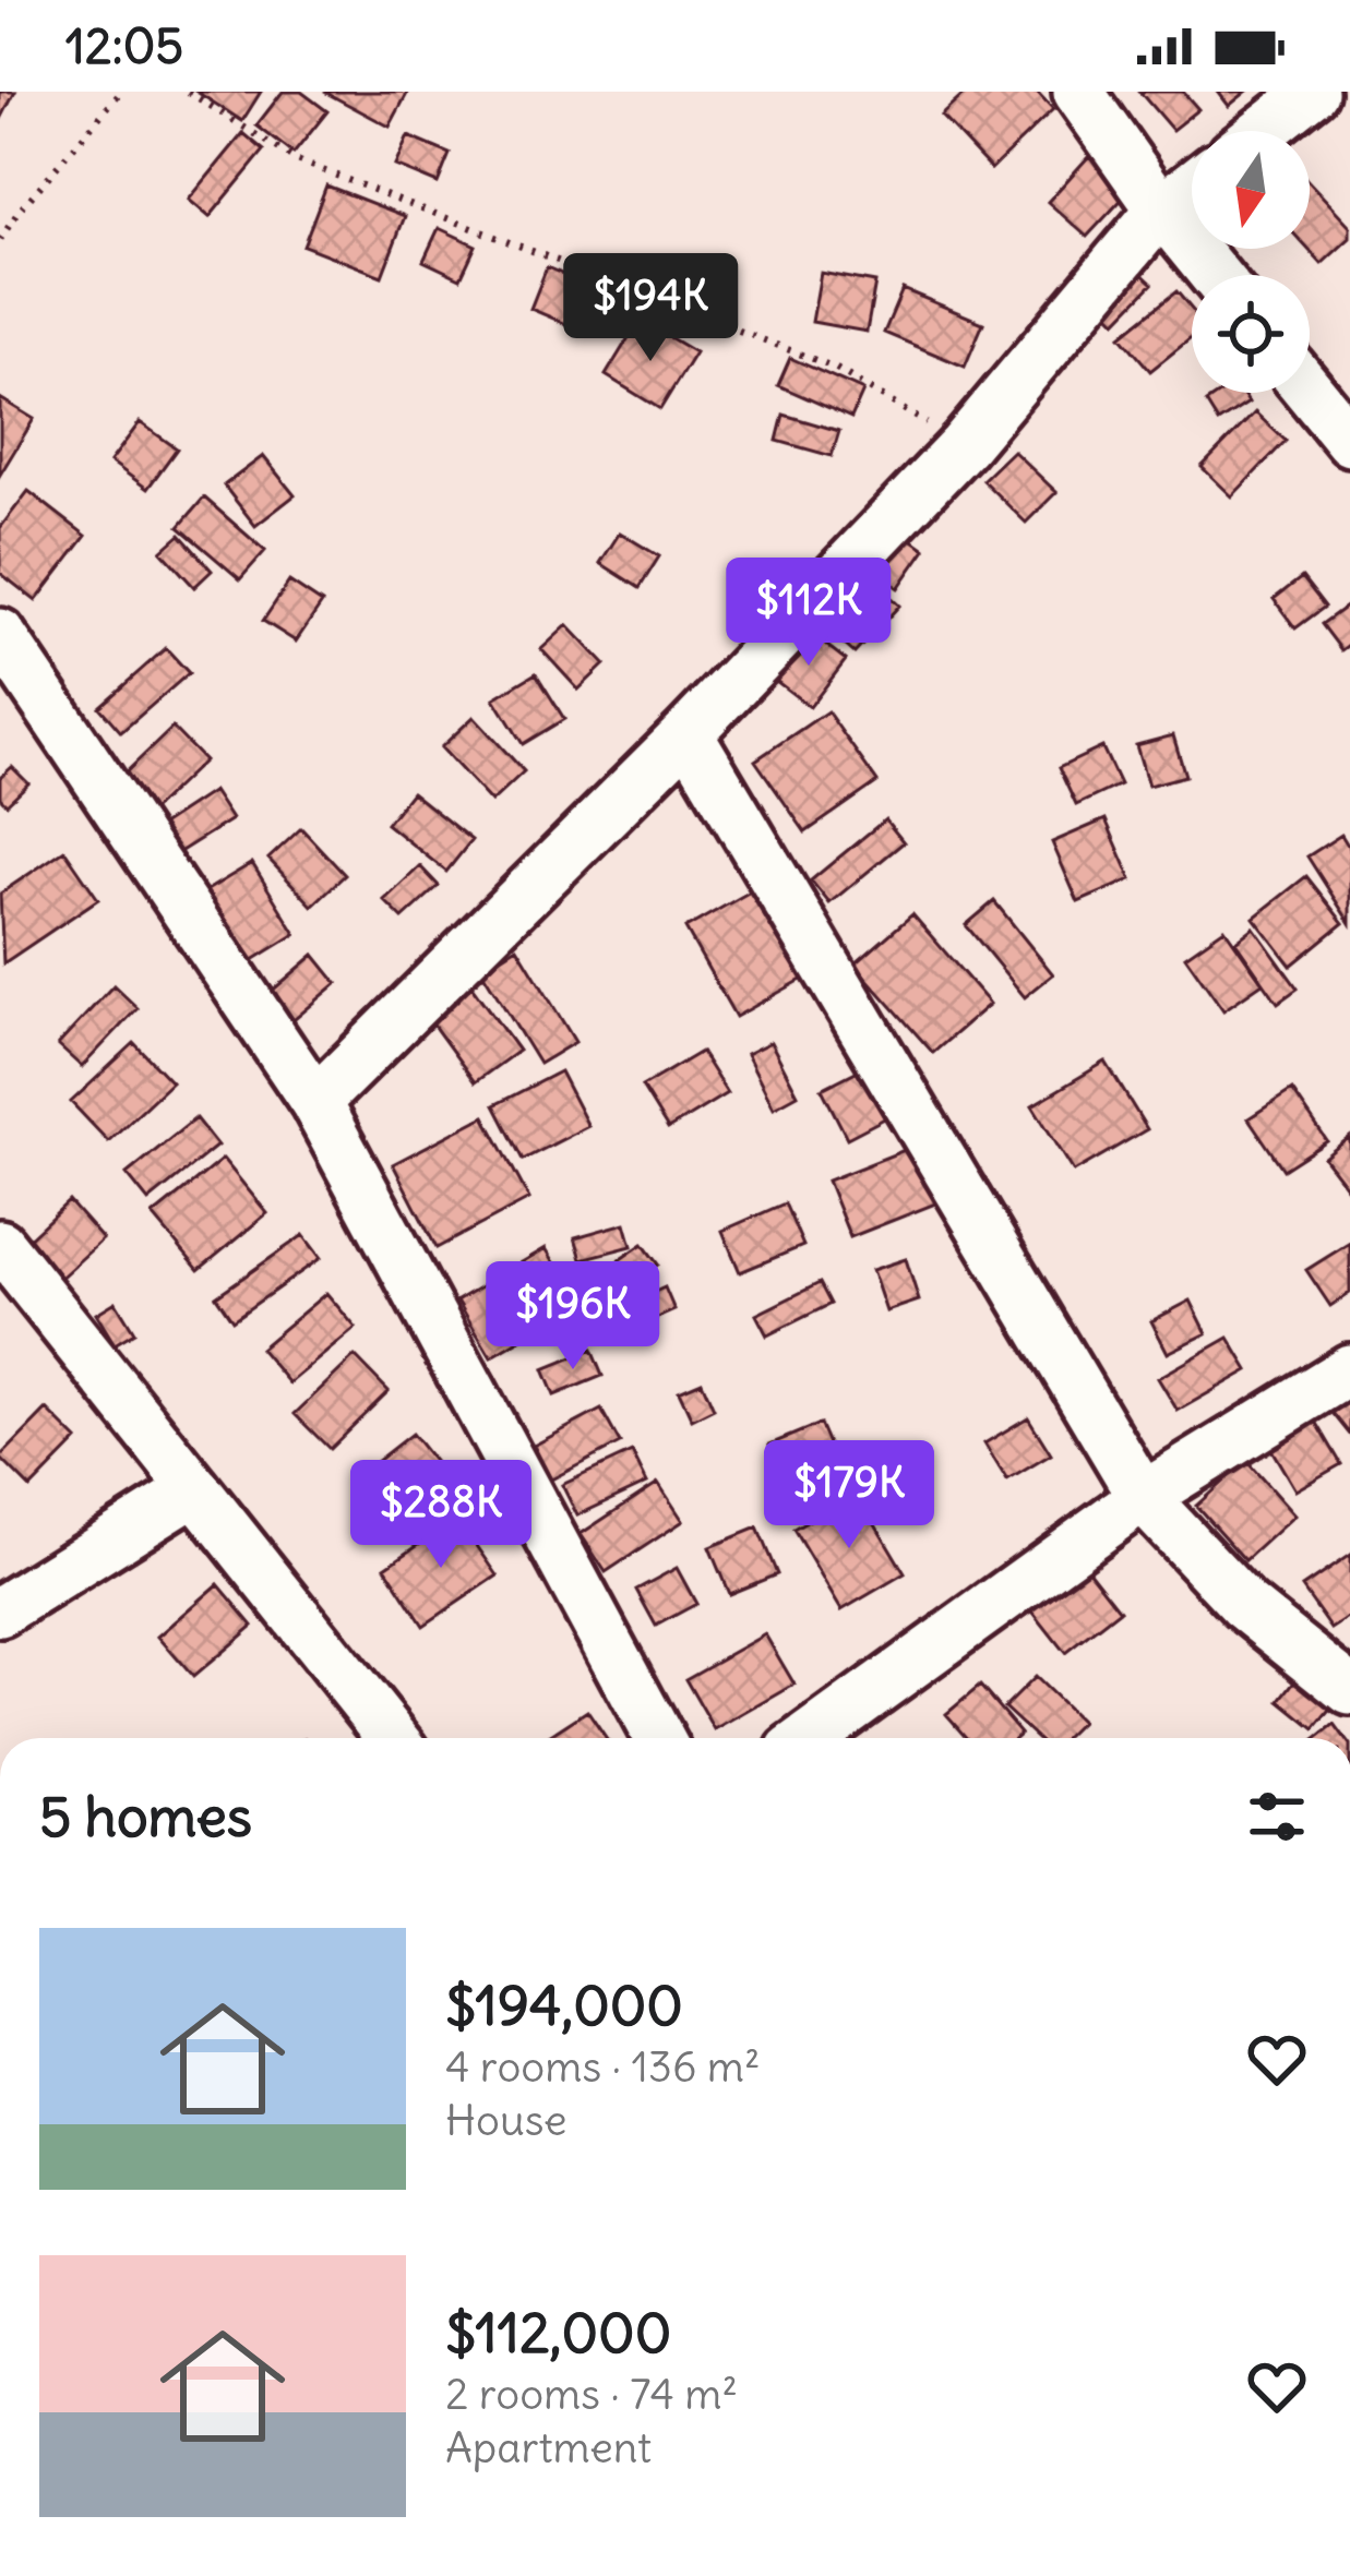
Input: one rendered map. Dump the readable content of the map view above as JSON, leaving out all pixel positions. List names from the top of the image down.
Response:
{
  "north": "bottom",
  "page": {
    "status": "12:05",
    "price": [
      "$194K",
      "$112K",
      "$196K",
      "$179K",
      "$288K"
    ],
    "heading": "5 homes",
    "list": [
      {
        "name": "$194,000",
        "note": "4 rooms · 136 m² · House"
      },
      {
        "name": "$112,000",
        "note": "2 rooms · 74 m² · Apartment"
      }
    ]
  }
}
